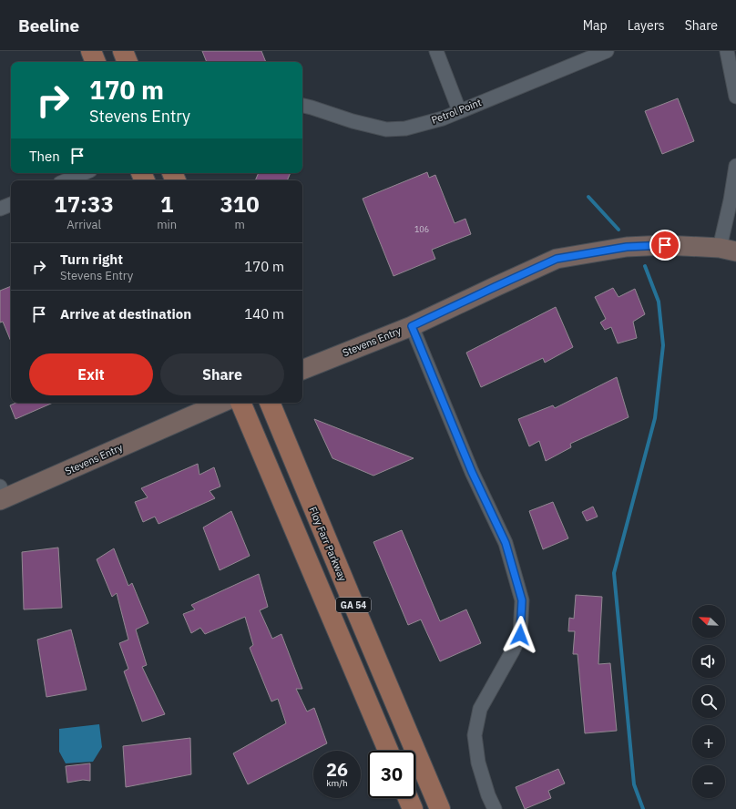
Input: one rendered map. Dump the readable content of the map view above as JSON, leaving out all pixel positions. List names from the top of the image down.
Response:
{
  "streets": {
    "main road": ["Floy Farr Parkway", "GA 54"],
    "street": ["Petrol Point", "Stevens Entry"]
  },
  "house_numbers": ["106"],
  "north": "top left",
  "page": {
    "header": "Beeline",
    "nav": ["Map", "Layers", "Share"],
    "turn": ["170 m", "Stevens Entry"],
    "then": "Then",
    "eta": [
      "17:33",
      "Arrival",
      "1",
      "min",
      "310",
      "m"
    ],
    "list": [
      {
        "name": "Turn right",
        "note": "Stevens Entry",
        "value": "170 m"
      },
      {
        "name": "Arrive at destination",
        "value": "140 m"
      }
    ],
    "buttons": ["Exit", "Share"],
    "map_buttons": ["+", "−"],
    "speed": "26 km/h",
    "limit": "30"
  }
}
